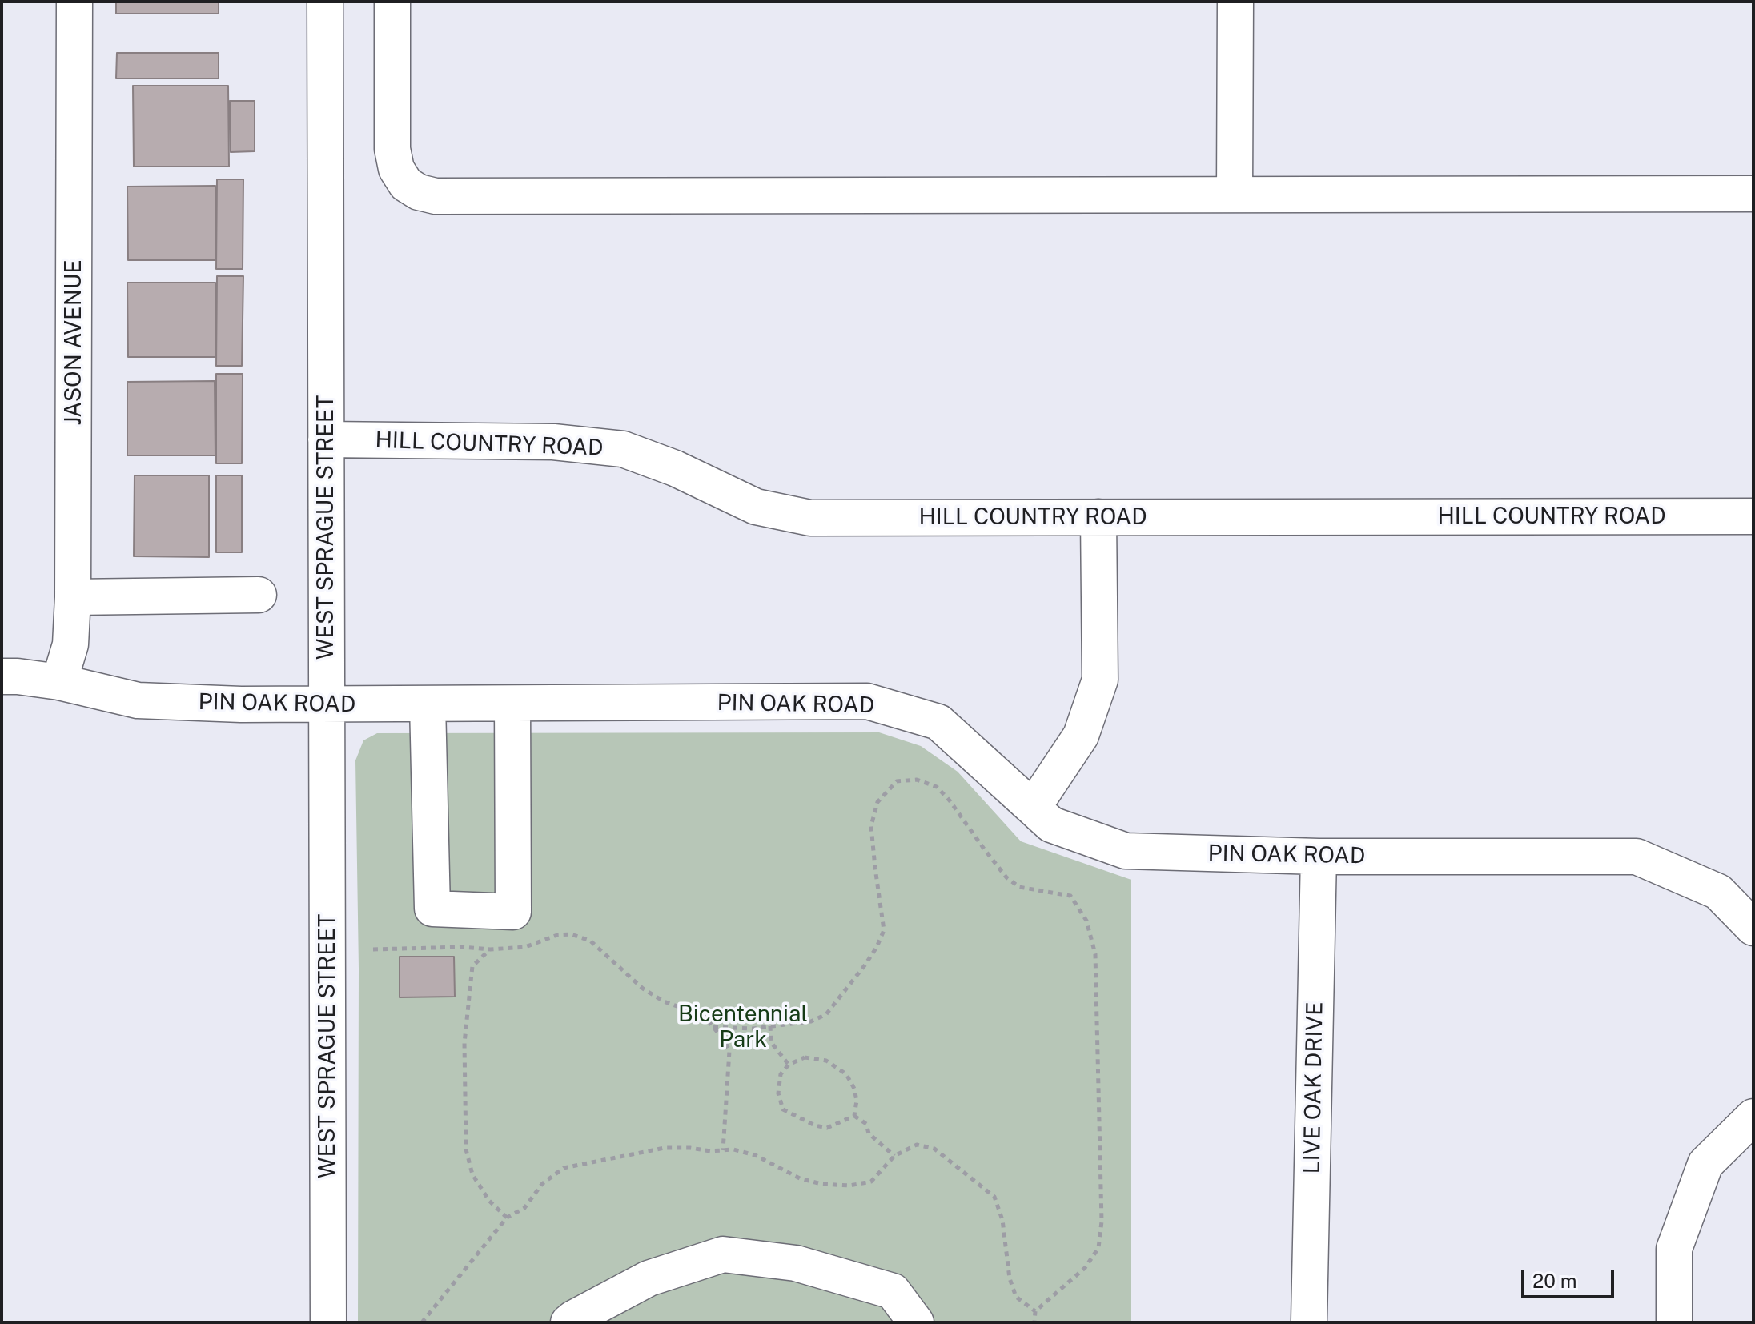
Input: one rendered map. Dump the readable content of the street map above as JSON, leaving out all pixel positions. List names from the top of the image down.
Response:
{
  "streets": {
    "street": [
      "JASON AVENUE",
      "HILL COUNTRY ROAD",
      "WEST SPRAGUE STREET",
      "PIN OAK ROAD",
      "LIVE OAK DRIVE"
    ]
  },
  "crossings": [
    ["JASON AVENUE", "PIN OAK ROAD"],
    ["HILL COUNTRY ROAD", "WEST SPRAGUE STREET"],
    ["WEST SPRAGUE STREET", "PIN OAK ROAD"],
    ["PIN OAK ROAD", "LIVE OAK DRIVE"]
  ],
  "parks": ["Bicentennial Park"],
  "scale_bar": "20 m"
}
